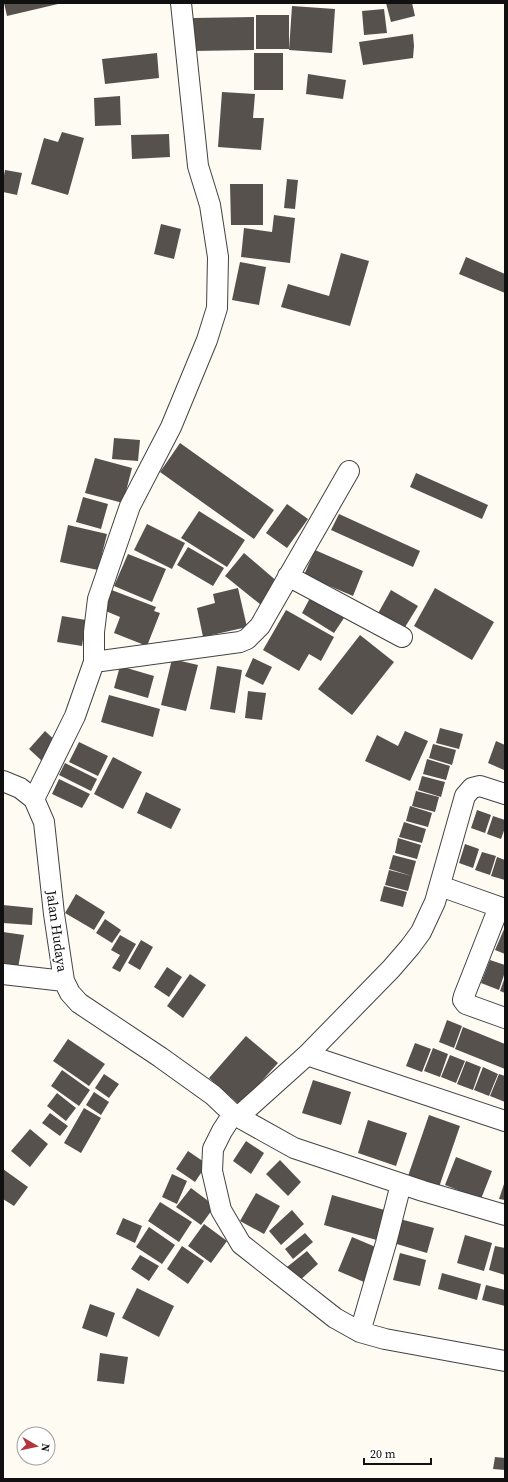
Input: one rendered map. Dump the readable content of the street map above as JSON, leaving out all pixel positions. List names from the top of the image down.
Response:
{
  "streets": {
    "street": ["Jalan Hudaya"]
  },
  "scale_bar": "20 m",
  "north": "right"
}
